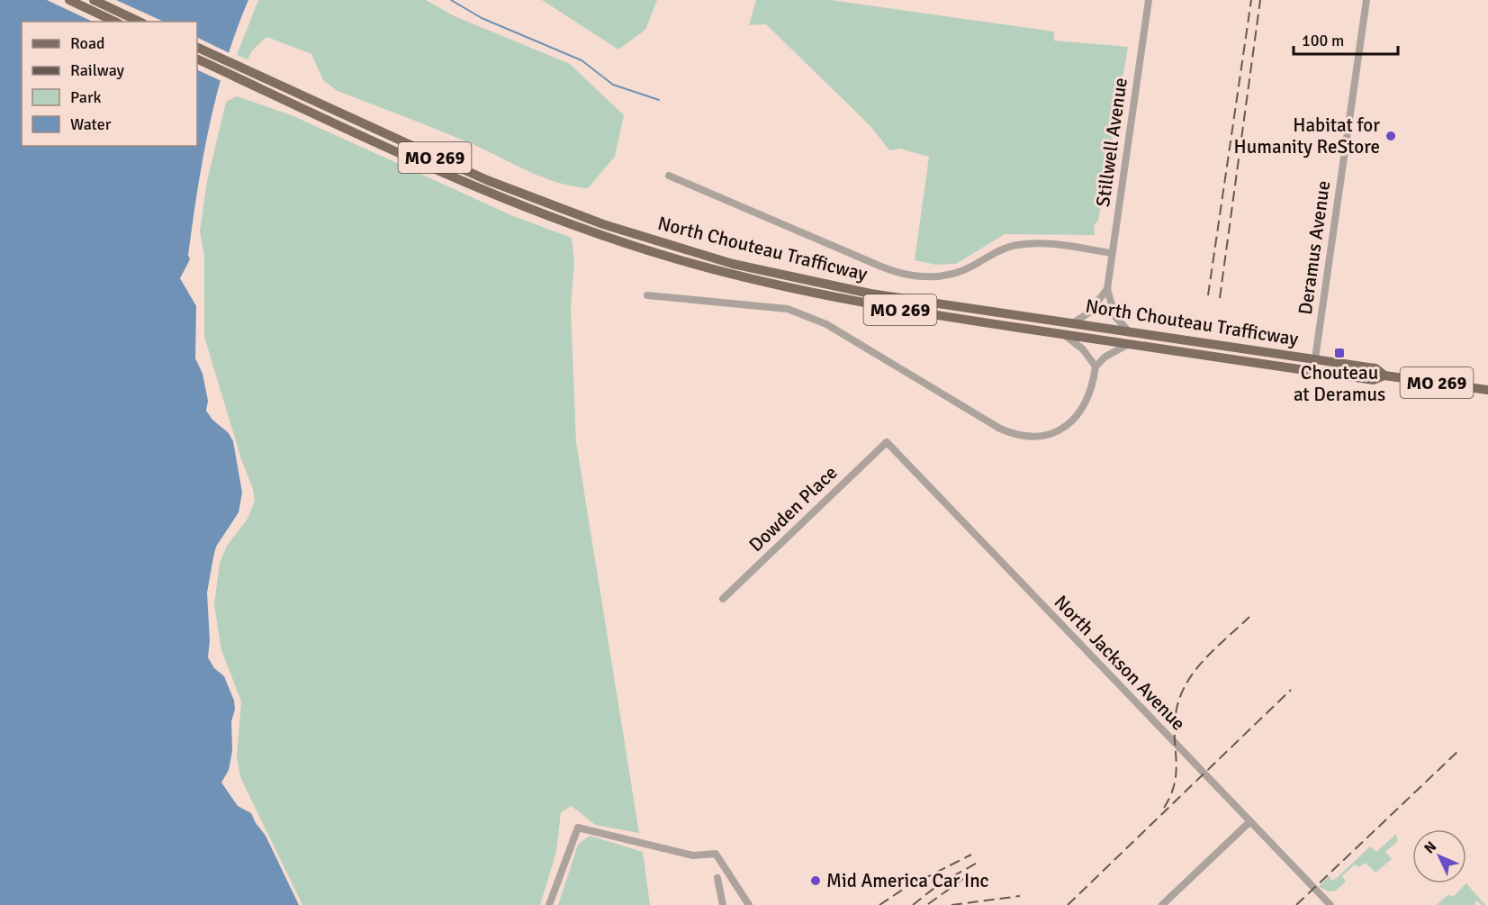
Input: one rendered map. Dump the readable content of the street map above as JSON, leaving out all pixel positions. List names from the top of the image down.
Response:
{
  "streets": {
    "main road": ["MO 269", "North Chouteau Trafficway"],
    "street": [
      "Stillwell Avenue",
      "Deramus Avenue",
      "Dowden Place",
      "North Jackson Avenue"
    ]
  },
  "crossings": [
    ["Stillwell Avenue", "North Chouteau Trafficway"],
    ["Deramus Avenue", "North Chouteau Trafficway"],
    ["Dowden Place", "North Jackson Avenue"]
  ],
  "places": {
    "other": ["Habitat for Humanity ReStore", "Mid America Car Inc"],
    "transit": ["Chouteau at Deramus"]
  },
  "legend": [
    "Road",
    "Railway",
    "Park",
    "Water"
  ],
  "scale_bar": "100 m",
  "north": "top left"
}
